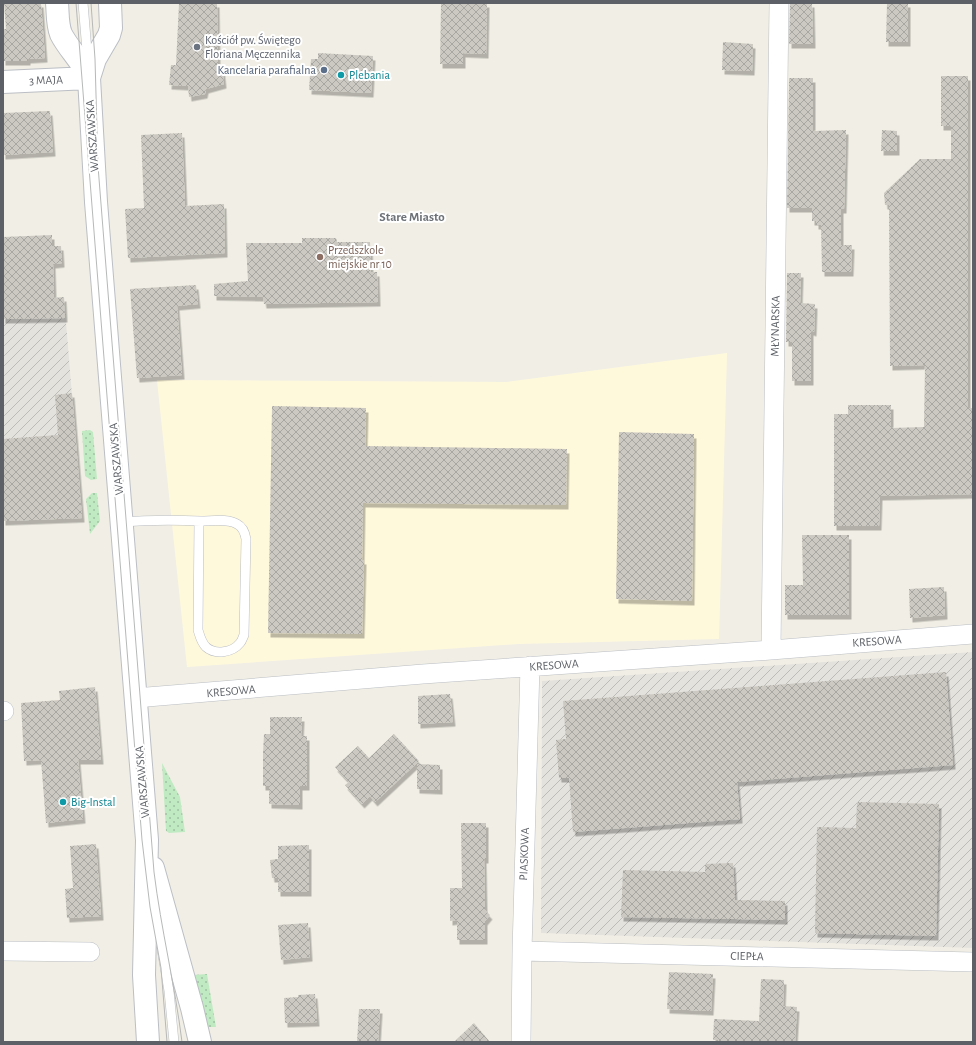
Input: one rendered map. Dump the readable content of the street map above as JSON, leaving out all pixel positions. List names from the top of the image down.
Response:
{
  "streets": {
    "street": [
      "3 MAJA",
      "WARSZAWSKA",
      "MŁYNARSKA",
      "KRESOWA",
      "PIASKOWA",
      "CIEPŁA"
    ]
  },
  "crossings": [
    ["3 MAJA", "WARSZAWSKA"],
    ["WARSZAWSKA", "KRESOWA"],
    ["MŁYNARSKA", "KRESOWA"],
    ["KRESOWA", "PIASKOWA"],
    ["PIASKOWA", "CIEPŁA"]
  ],
  "districts": ["Stare Miasto"],
  "places": [
    "Kościół pw. Świętego Floriana Męczennika",
    "Kancelaria parafialna",
    "Plebania",
    "Przedszkole miejskie nr 10",
    "Big-Instal"
  ]
}
